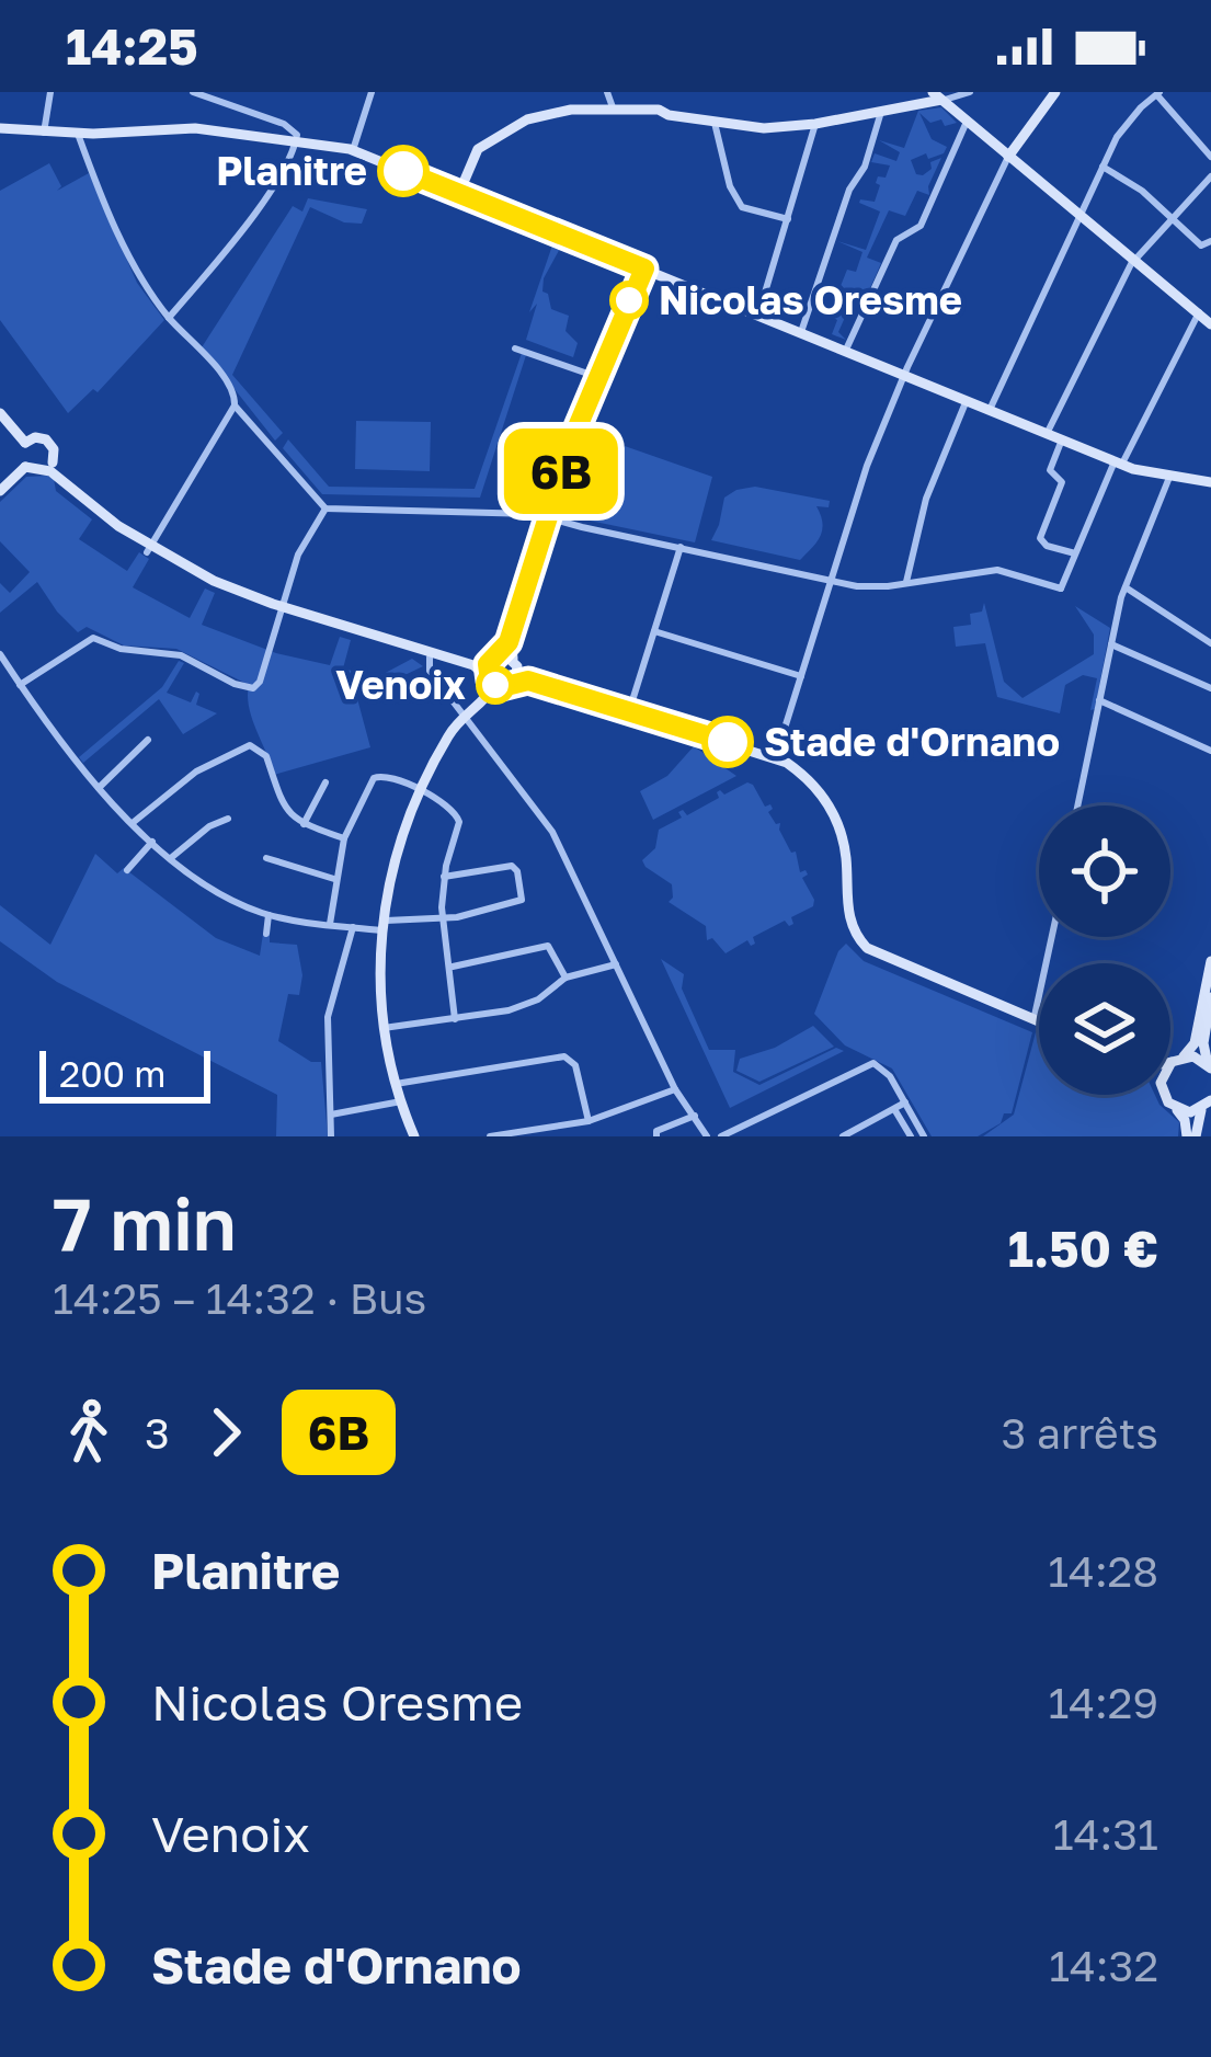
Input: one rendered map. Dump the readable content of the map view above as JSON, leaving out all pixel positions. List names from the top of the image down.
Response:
{
  "places": [
    "Planitre",
    "Nicolas Oresme",
    "Venoix",
    "Stade d'Ornano"
  ],
  "lines": ["bus line 6B"],
  "scale_bar": "200 m",
  "page": {
    "status": "14:25",
    "on_map": "6B",
    "scale": "200 m",
    "heading": ["7 min", "14:25 – 14:32 · Bus", "1.50 €"],
    "legs": ["3", "6B", "3 arrêts"],
    "list": [
      {
        "name": "Planitre",
        "value": "14:28"
      },
      {
        "name": "Nicolas Oresme",
        "value": "14:29"
      },
      {
        "name": "Venoix",
        "value": "14:31"
      },
      {
        "name": "Stade d'Ornano",
        "value": "14:32"
      }
    ]
  }
}
